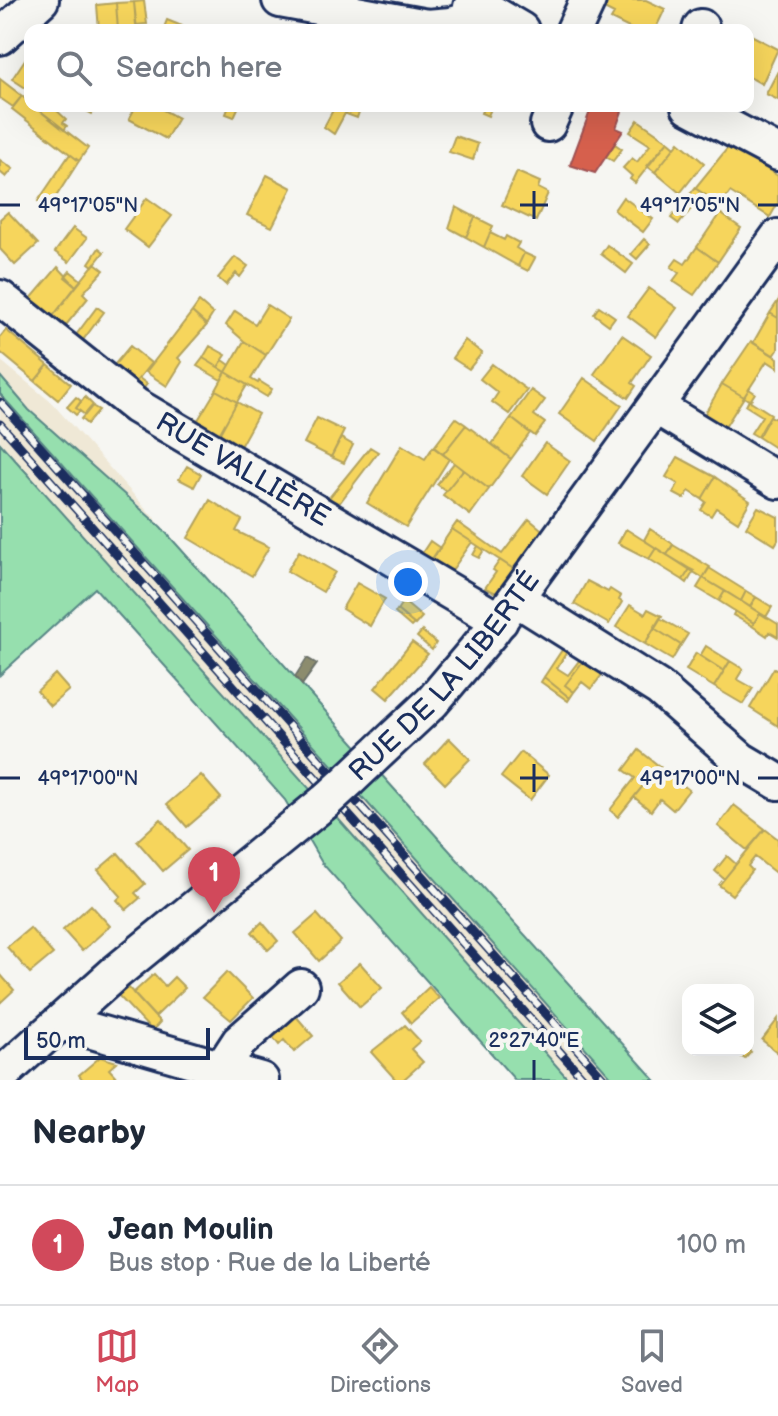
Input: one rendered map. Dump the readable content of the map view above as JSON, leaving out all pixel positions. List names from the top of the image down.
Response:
{
  "streets": {
    "street": ["RUE VALLIÈRE", "RUE DE LA LIBERTÉ"]
  },
  "crossings": [
    ["RUE VALLIÈRE", "RUE DE LA LIBERTÉ"]
  ],
  "scale_bar": "50 m",
  "page": {
    "search": "Search here",
    "pins": "1",
    "scale": "50 m",
    "heading": "Nearby",
    "list": [
      {
        "mark": "1",
        "name": "Jean Moulin",
        "note": "Bus stop · Rue de la Liberté",
        "value": "100 m"
      }
    ],
    "nav": ["Map", "Directions", "Saved"]
  },
  "coordinates": ["49°17'05\"N", "49°17'00\"N", "2°27'40\"E"]
}
